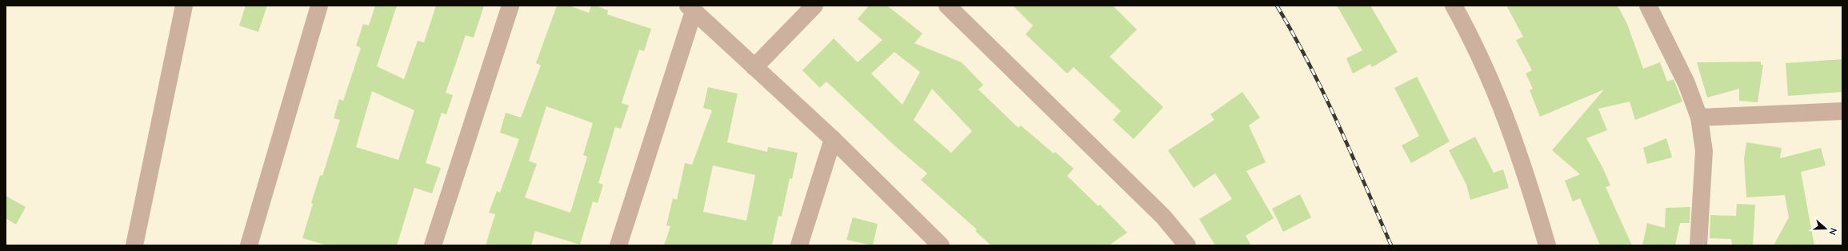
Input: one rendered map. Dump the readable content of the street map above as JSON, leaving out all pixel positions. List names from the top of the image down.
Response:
{
  "north": "right"
}
